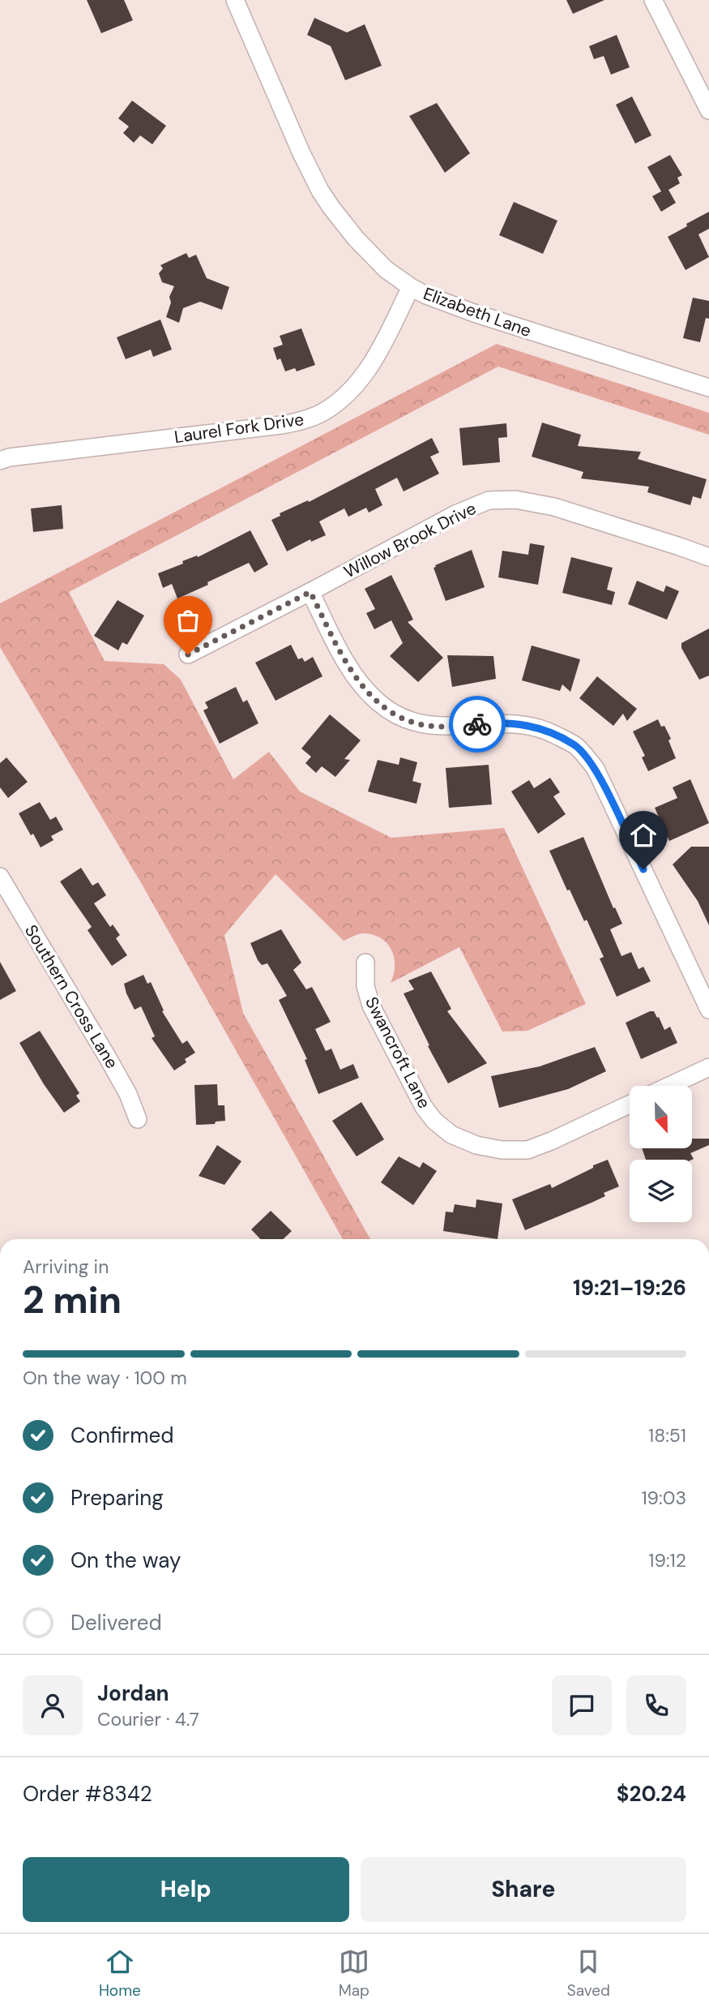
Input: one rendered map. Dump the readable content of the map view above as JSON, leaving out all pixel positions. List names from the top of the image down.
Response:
{
  "streets": {
    "street": [
      "Elizabeth Lane",
      "Laurel Fork Drive",
      "Willow Brook Drive",
      "Southern Cross Lane",
      "Swancroft Lane"
    ]
  },
  "crossings": [
    ["Elizabeth Lane", "Laurel Fork Drive"]
  ],
  "north": "bottom",
  "page": {
    "heading": ["2 min", "Arriving in", "19:21–19:26"],
    "panel": [
      "Jordan",
      "Courier · 4.7",
      "Order #8342",
      "$20.24"
    ],
    "bar": "On the way · 100 m",
    "list": [
      ["Confirmed", "18:51"],
      ["Preparing", "19:03"],
      ["On the way", "19:12"],
      "Delivered"
    ],
    "buttons": ["Help", "Share"],
    "tabs": ["Home", "Map", "Saved"]
  }
}
